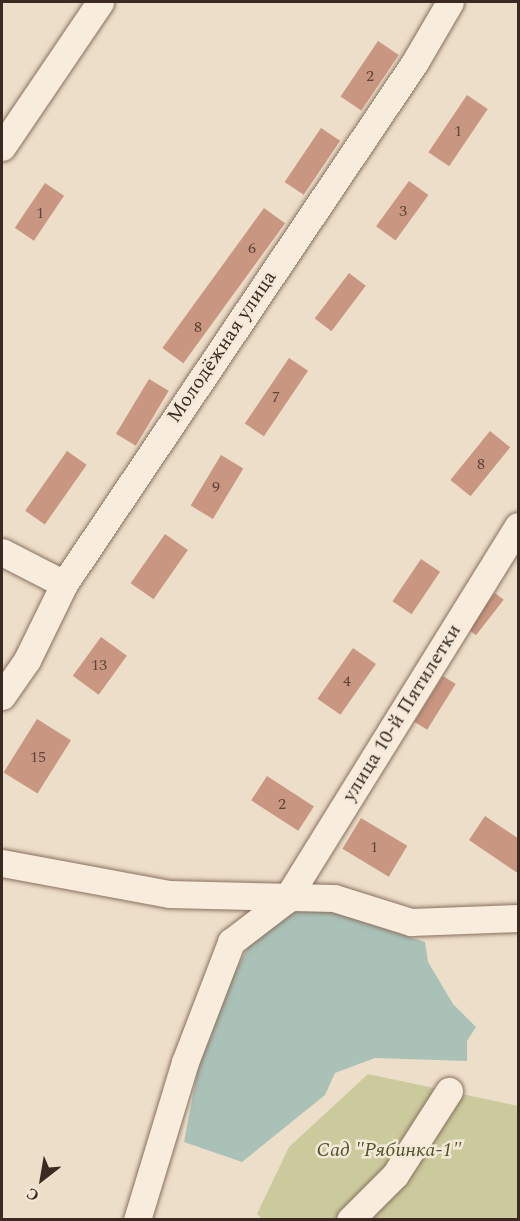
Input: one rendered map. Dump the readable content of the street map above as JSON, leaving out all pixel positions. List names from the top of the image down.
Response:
{
  "streets": {
    "street": ["Молодёжная улица", "улица 10-й Пятилетки"]
  },
  "parks": ["Сад \"Рябинка-1\""],
  "house_numbers": [
    "2",
    "1",
    "3",
    "1",
    "6",
    "8",
    "7",
    "8",
    "9",
    "13",
    "4",
    "15",
    "2",
    "1"
  ],
  "north": "bottom left"
}
